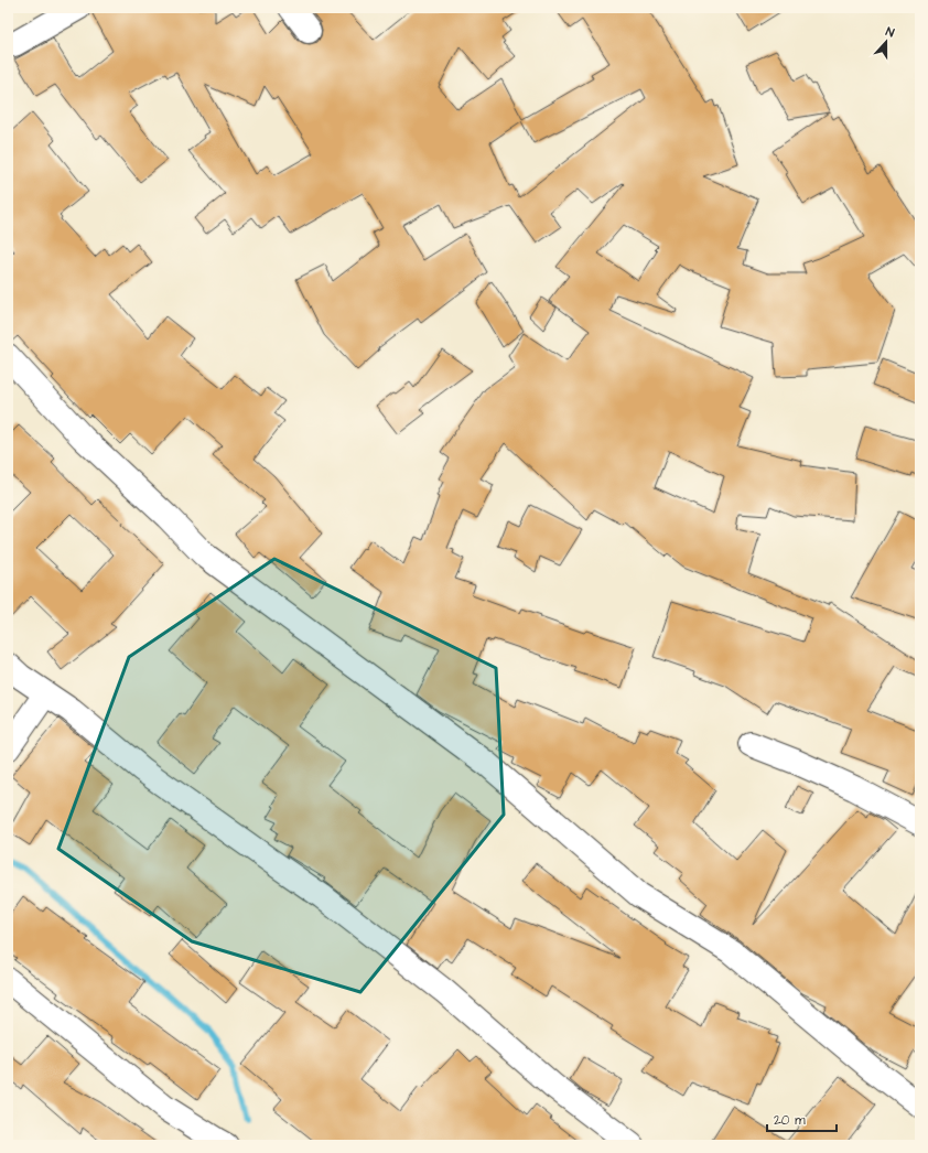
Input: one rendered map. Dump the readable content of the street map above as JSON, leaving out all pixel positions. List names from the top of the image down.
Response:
{
  "scale_bar": "20 m",
  "north": "top"
}
